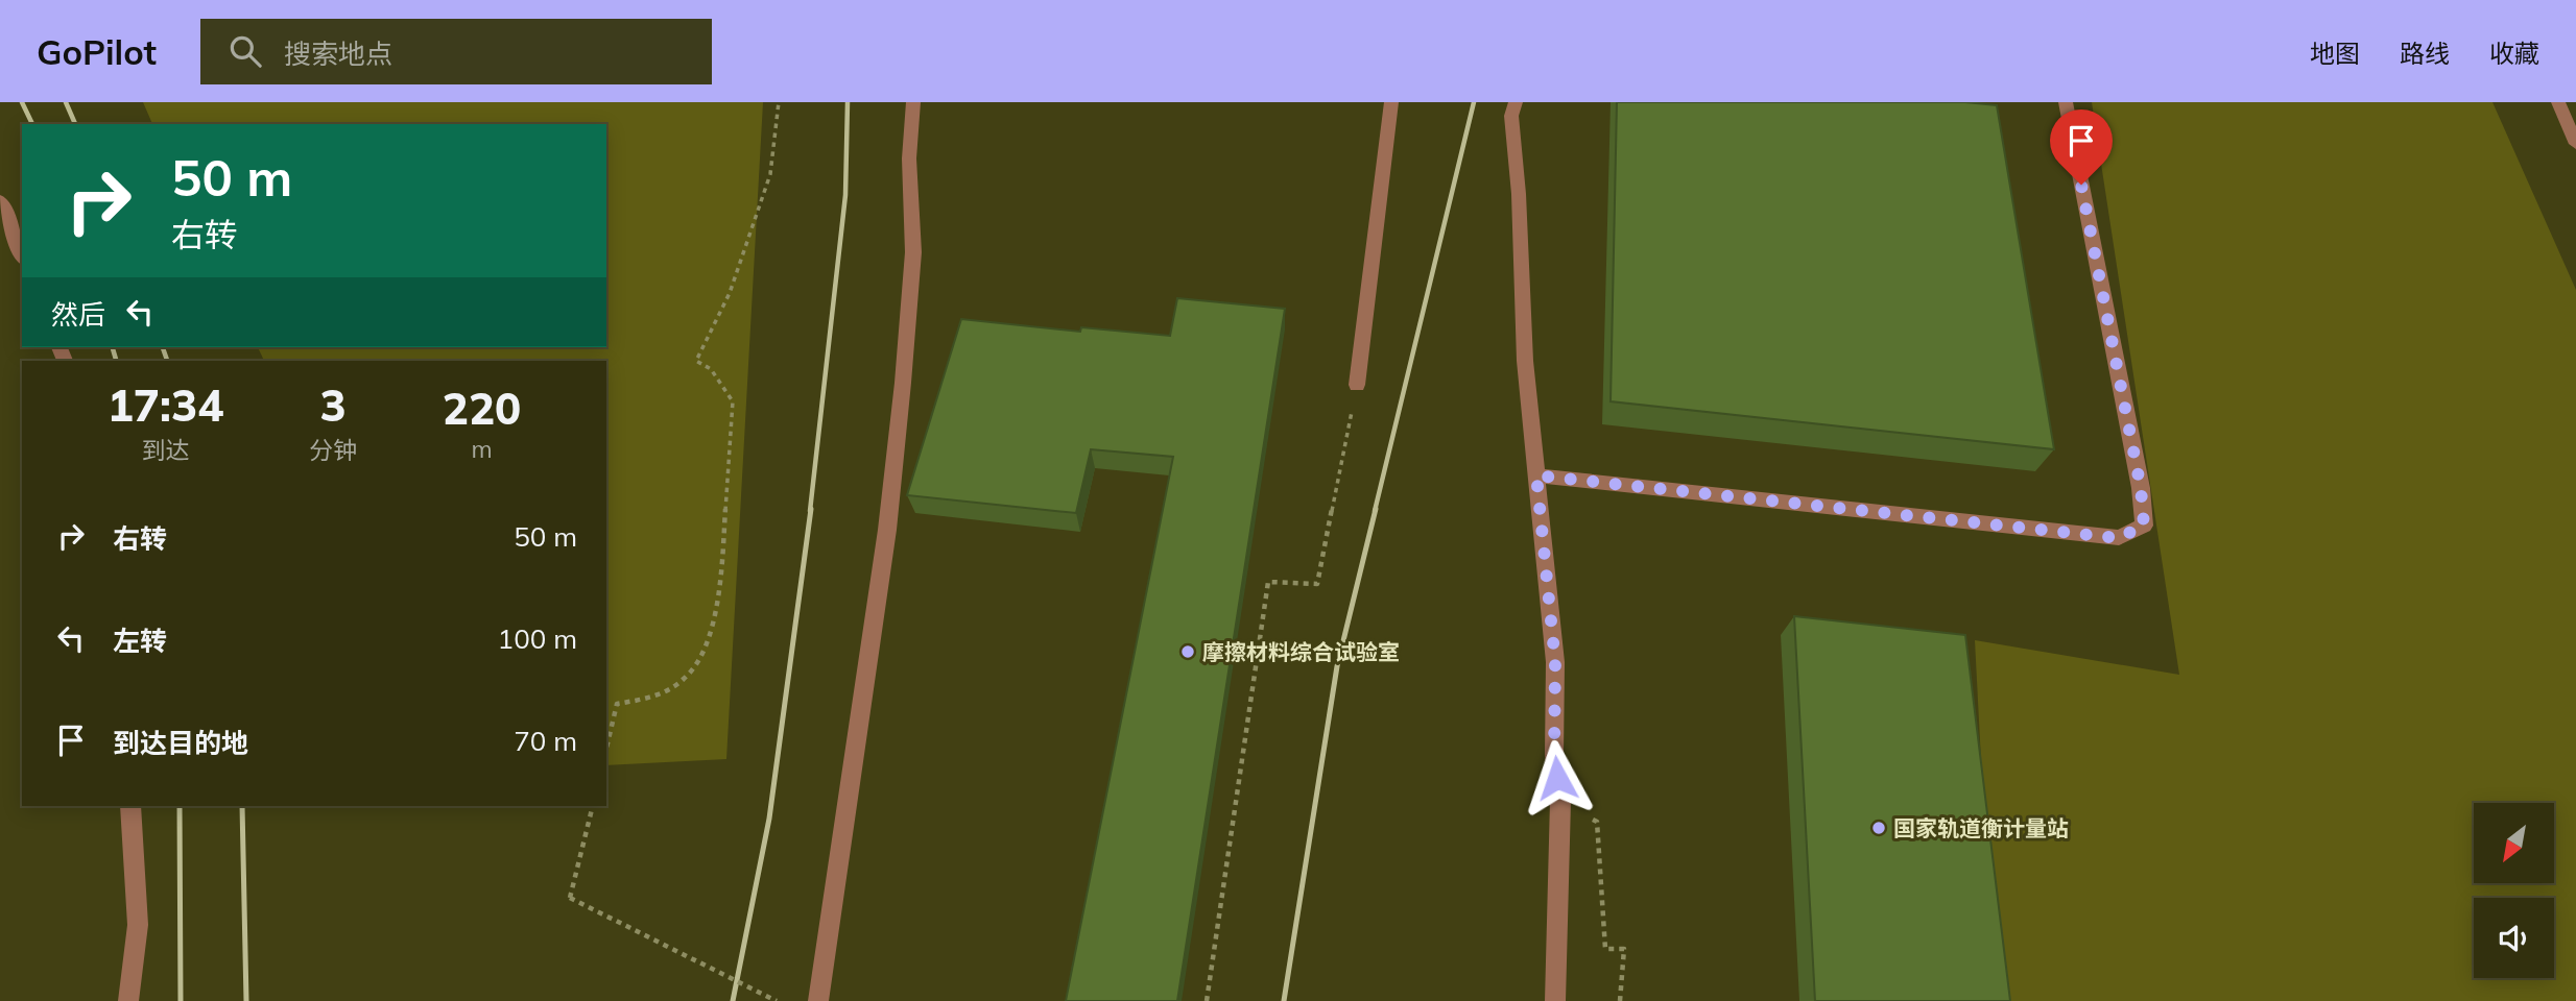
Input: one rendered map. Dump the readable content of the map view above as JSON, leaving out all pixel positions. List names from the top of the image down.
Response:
{
  "places": ["摩擦材料综合试验室", "国家轨道衡计量站"],
  "north": "bottom left",
  "page": {
    "header": "GoPilot",
    "search": "搜索地点",
    "nav": ["地图", "路线", "收藏"],
    "turn": ["50 m", "右转"],
    "then": "然后",
    "eta": [
      "17:34",
      "到达",
      "3",
      "分钟",
      "220",
      "m"
    ],
    "list": [
      {
        "name": "右转",
        "value": "50 m"
      },
      {
        "name": "左转",
        "value": "100 m"
      },
      {
        "name": "到达目的地",
        "value": "70 m"
      }
    ]
  }
}
